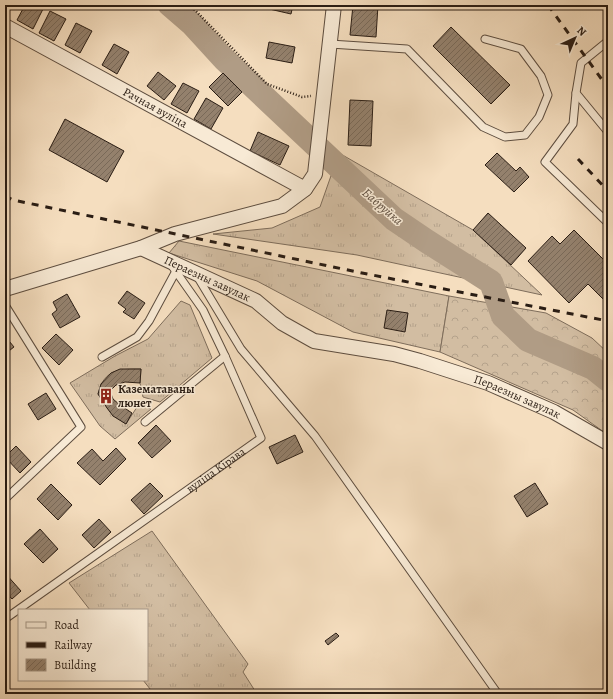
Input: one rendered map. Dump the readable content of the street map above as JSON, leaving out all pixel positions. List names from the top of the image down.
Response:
{
  "streets": {
    "street": ["Рачная вуліца", "Пераезны завулак"],
    "lane": ["вуліца Кірава"]
  },
  "crossings": [
    ["Рачная вуліца", "Пераезны завулак"],
    ["Пераезны завулак", "вуліца Кірава"]
  ],
  "water": ["Бабруйка"],
  "places": {
    "building": ["Казематаваны люнет"]
  },
  "legend": ["Road", "Railway", "Building"],
  "north": "top right"
}
